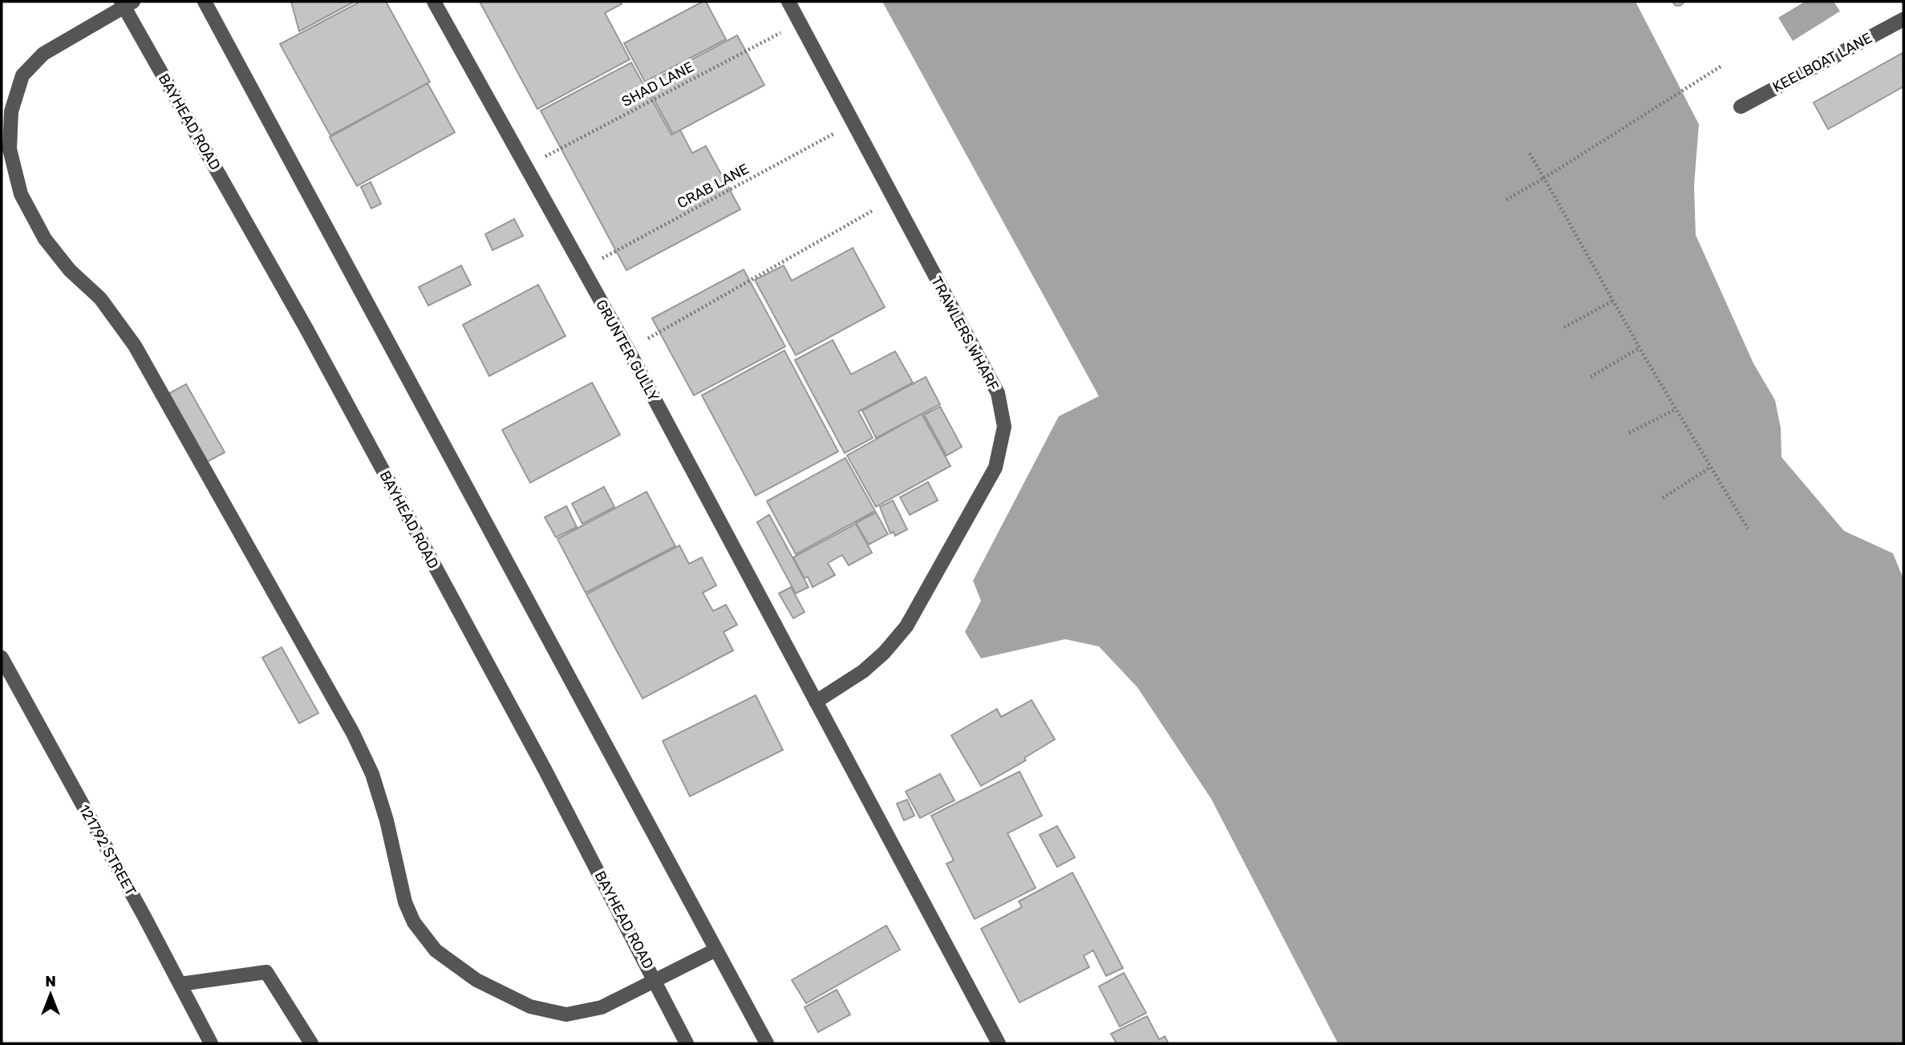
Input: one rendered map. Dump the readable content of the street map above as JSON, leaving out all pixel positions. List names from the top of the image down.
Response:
{
  "streets": {
    "street": [
      "KEELBOAT LANE",
      "BAYHEAD ROAD",
      "TRAWLERS WHARF",
      "GRUNTER GULLY",
      "121792 STREET"
    ],
    "path": ["SHAD LANE", "CRAB LANE"]
  },
  "crossings": [
    ["SHAD LANE", "TRAWLERS WHARF"],
    ["SHAD LANE", "GRUNTER GULLY"],
    ["CRAB LANE", "TRAWLERS WHARF"],
    ["CRAB LANE", "GRUNTER GULLY"],
    ["TRAWLERS WHARF", "GRUNTER GULLY"]
  ],
  "north": "top"
}
